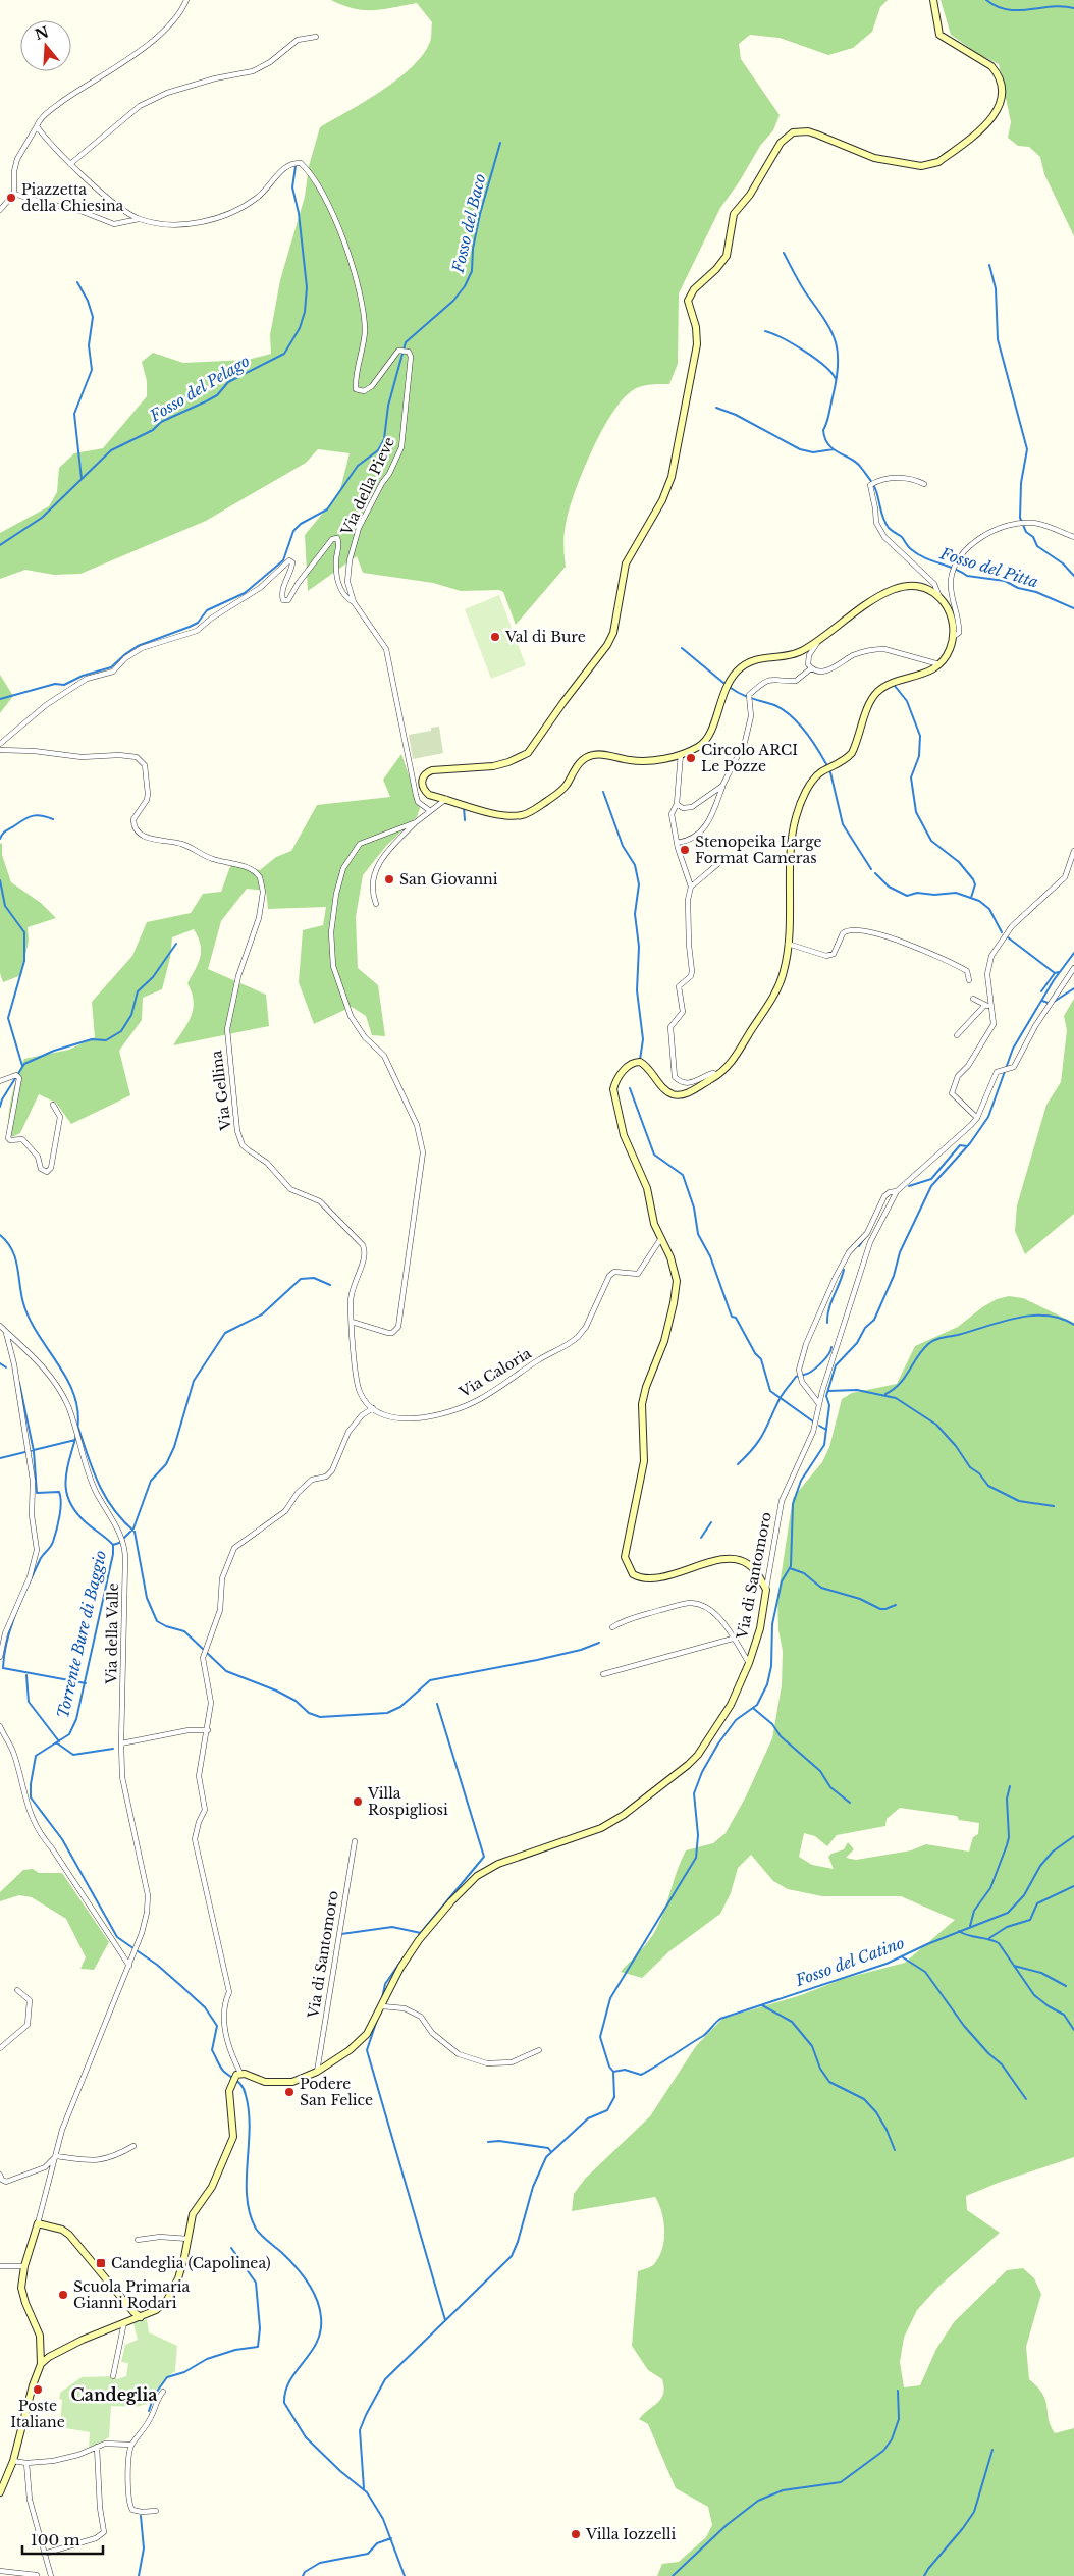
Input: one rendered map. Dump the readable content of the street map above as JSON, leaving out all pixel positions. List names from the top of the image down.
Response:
{
  "streets": {
    "main road": ["Via di Santomoro"],
    "street": [
      "Via della Pieve",
      "Via Gellina",
      "Via Caloria",
      "Via della Valle"
    ]
  },
  "districts": ["Candeglia"],
  "water": [
    "Fosso del Baco",
    "Fosso del Pelago",
    "Fosso del Pitta",
    "Torrente Bure di Baggio",
    "Fosso del Catino"
  ],
  "places": {
    "other": [
      "Piazzetta della Chiesina",
      "Val di Bure",
      "Circolo ARCI Le Pozze",
      "Stenopeika Large Format Cameras",
      "San Giovanni",
      "Villa Rospigliosi",
      "Podere San Felice",
      "Scuola Primaria Gianni Rodari",
      "Poste Italiane",
      "Villa Iozzelli"
    ],
    "transit": ["Candeglia (Capolinea)"]
  },
  "scale_bar": "100 m",
  "north": "top"
}
